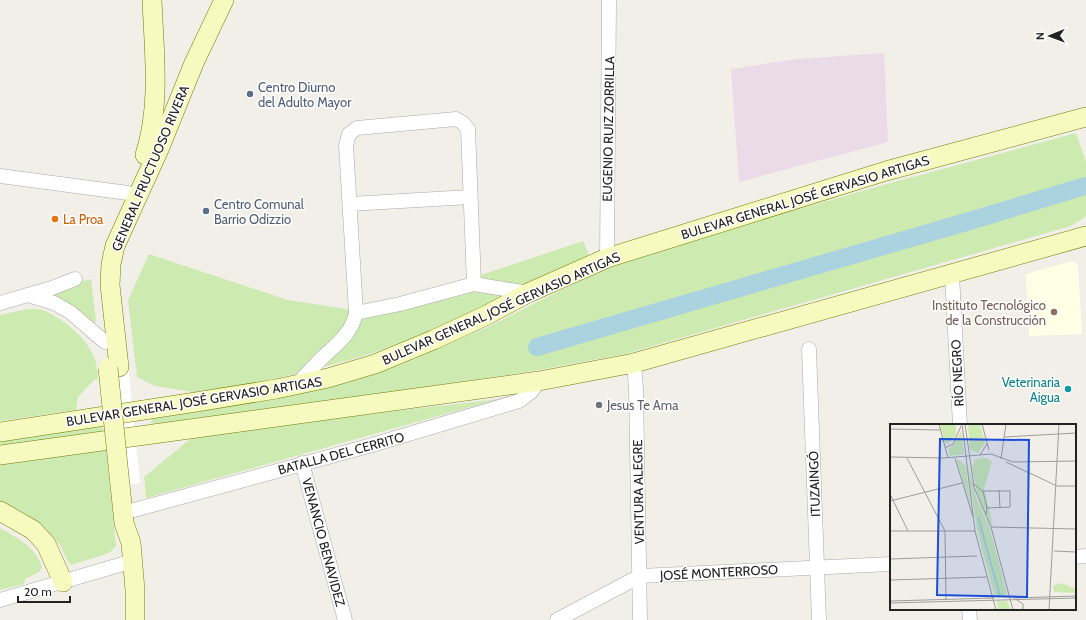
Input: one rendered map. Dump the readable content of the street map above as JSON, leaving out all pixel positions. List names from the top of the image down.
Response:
{
  "streets": {
    "main road": ["GENERAL FRUCTUOSO RIVERA", "BULEVAR GENERAL JOSÉ GERVASIO ARTIGAS"],
    "street": [
      "EUGENIO RUIZ ZORRILLA",
      "RÍO NEGRO",
      "BATALLA DEL CERRITO",
      "ITUZAINGÓ",
      "VENTURA ALEGRE",
      "VENANCIO BENAVIDEZ",
      "JOSÉ MONTERROSO"
    ]
  },
  "crossings": [
    ["EUGENIO RUIZ ZORRILLA", "BULEVAR GENERAL JOSÉ GERVASIO ARTIGAS"],
    ["BULEVAR GENERAL JOSÉ GERVASIO ARTIGAS", "RÍO NEGRO"],
    ["BULEVAR GENERAL JOSÉ GERVASIO ARTIGAS", "BATALLA DEL CERRITO"],
    ["BULEVAR GENERAL JOSÉ GERVASIO ARTIGAS", "VENTURA ALEGRE"],
    ["BATALLA DEL CERRITO", "VENANCIO BENAVIDEZ"],
    ["ITUZAINGÓ", "JOSÉ MONTERROSO"],
    ["VENTURA ALEGRE", "JOSÉ MONTERROSO"]
  ],
  "places": [
    "Centro Diurno del Adulto Mayor",
    "Centro Comunal Barrio Odizzio",
    "La Proa",
    "Instituto Tecnológico de la Construcción",
    "Veterinaria Aigua",
    "Jesus Te Ama"
  ],
  "scale_bar": "20 m",
  "north": "left"
}
